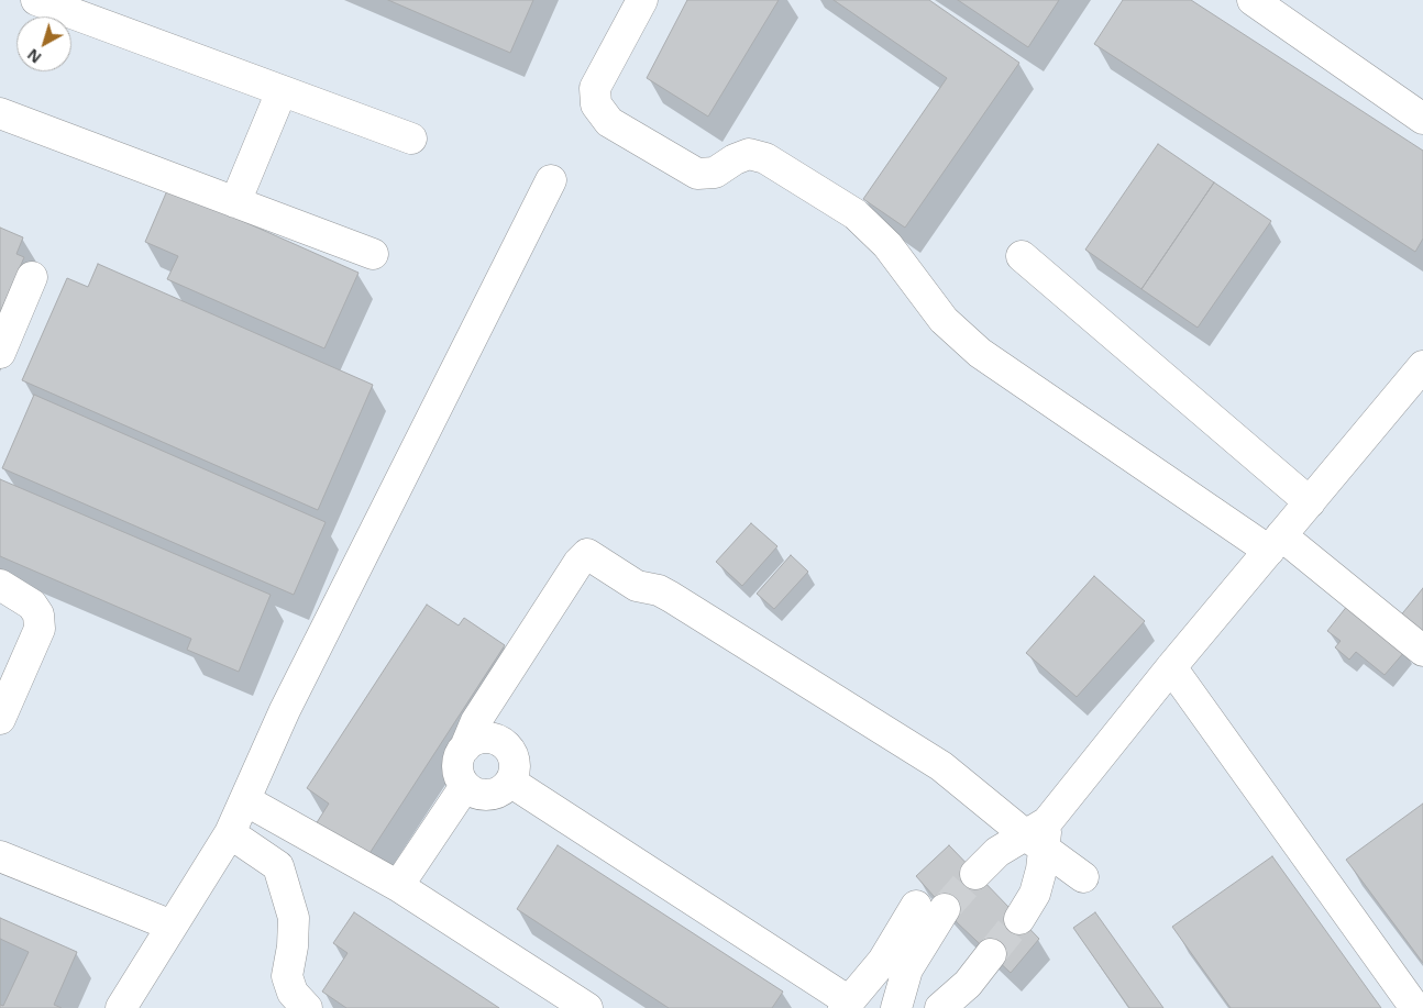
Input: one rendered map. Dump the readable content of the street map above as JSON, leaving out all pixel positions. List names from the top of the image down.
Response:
{
  "north": "bottom left"
}
